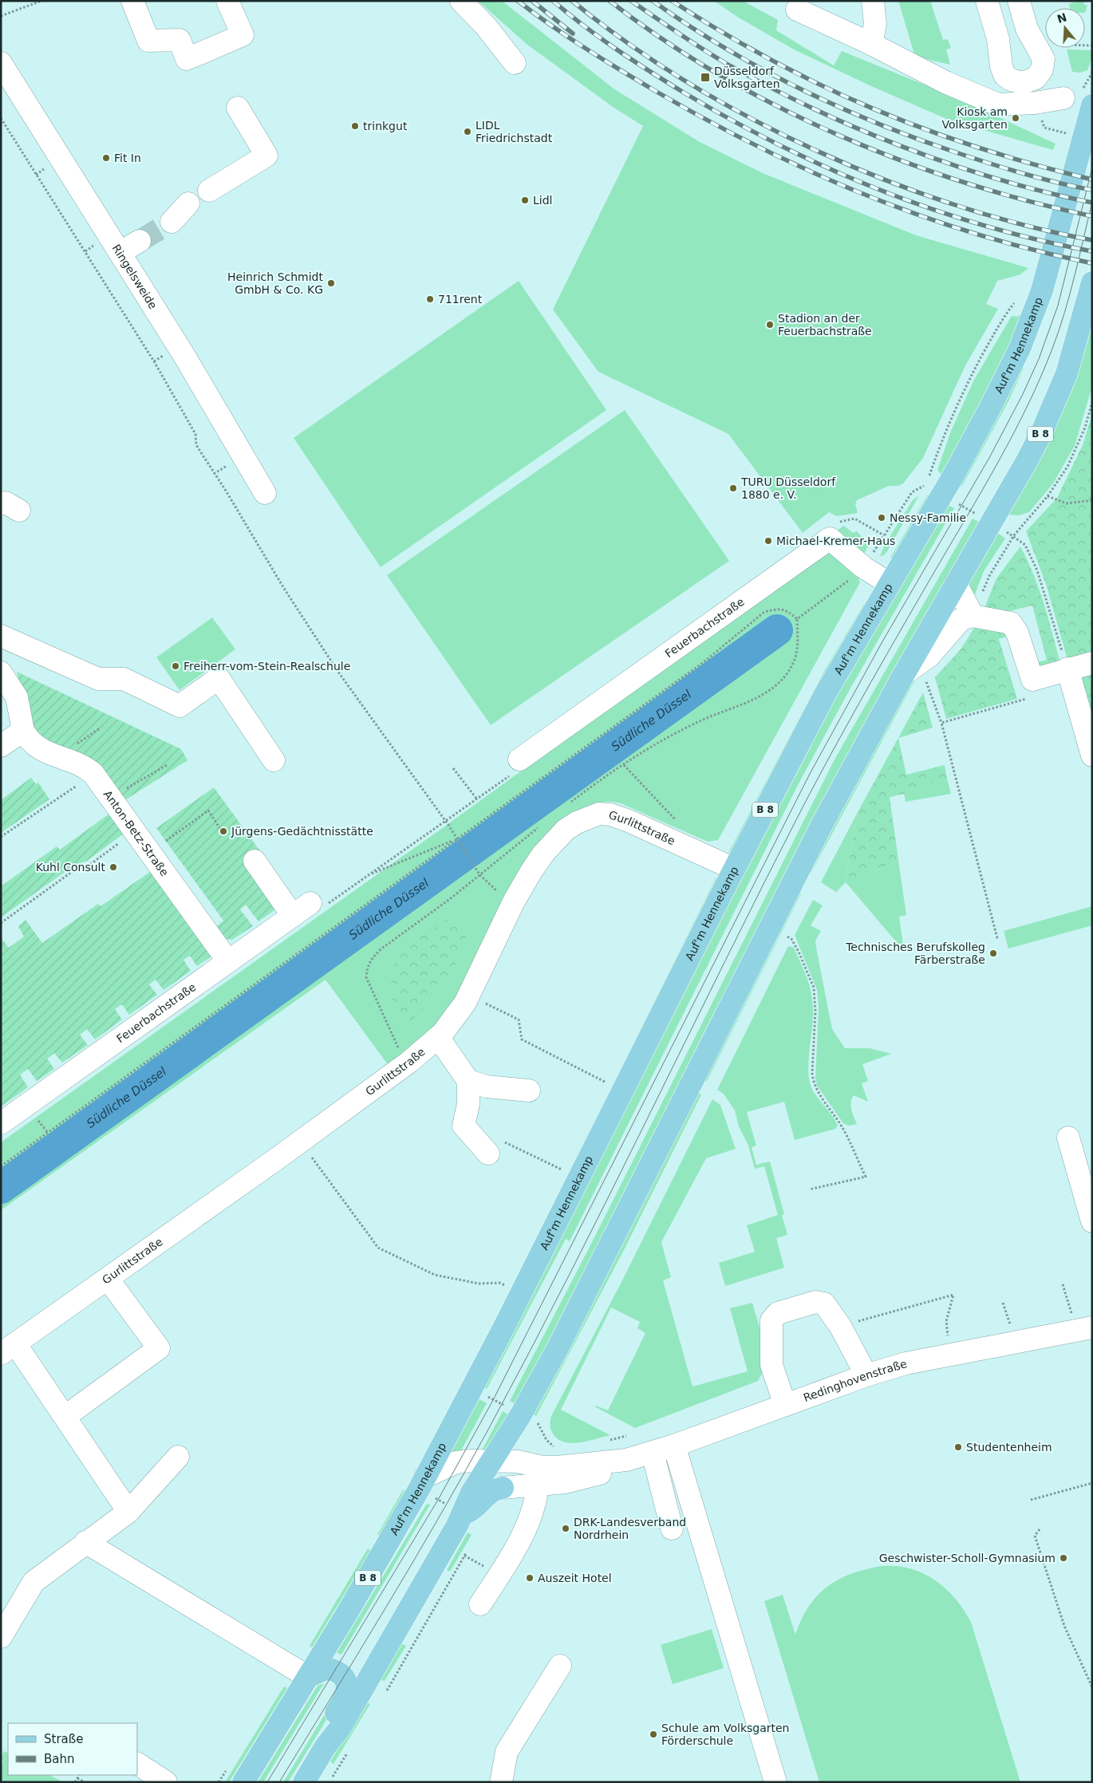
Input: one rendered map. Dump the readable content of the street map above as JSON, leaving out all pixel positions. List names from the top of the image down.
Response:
{
  "streets": {
    "main road": ["Auf'm Hennekamp", "B 8"],
    "street": [
      "Ringelsweide",
      "Feuerbachstraße",
      "Gurlittstraße",
      "Anton-Betz-Straße",
      "Redinghovenstraße"
    ]
  },
  "crossings": [
    ["Auf'm Hennekamp", "Feuerbachstraße"],
    ["Auf'm Hennekamp", "Gurlittstraße"],
    ["Auf'm Hennekamp", "Redinghovenstraße"],
    ["B 8", "Redinghovenstraße"],
    ["Feuerbachstraße", "Anton-Betz-Straße"]
  ],
  "water": ["Südliche Düssel"],
  "places": {
    "transit": ["Düsseldorf Volksgarten"],
    "other": [
      "Kiosk am Volksgarten",
      "trinkgut",
      "LIDL Friedrichstadt",
      "Fit In",
      "Lidl",
      "Heinrich Schmidt GmbH & Co. KG",
      "711rent",
      "Stadion an der Feuerbachstraße",
      "TURU Düsseldorf 1880 e. V.",
      "Nessy-Familie",
      "Michael-Kremer-Haus",
      "Freiherr-vom-Stein-Realschule",
      "Jürgens-Gedächtnisstätte",
      "Kuhl Consult",
      "Technisches Berufskolleg Färberstraße",
      "Studentenheim",
      "DRK-Landesverband Nordrhein",
      "Geschwister-Scholl-Gymnasium",
      "Auszeit Hotel",
      "Schule am Volksgarten Förderschule"
    ]
  },
  "legend": ["Straße", "Bahn"],
  "north": "top"
}
